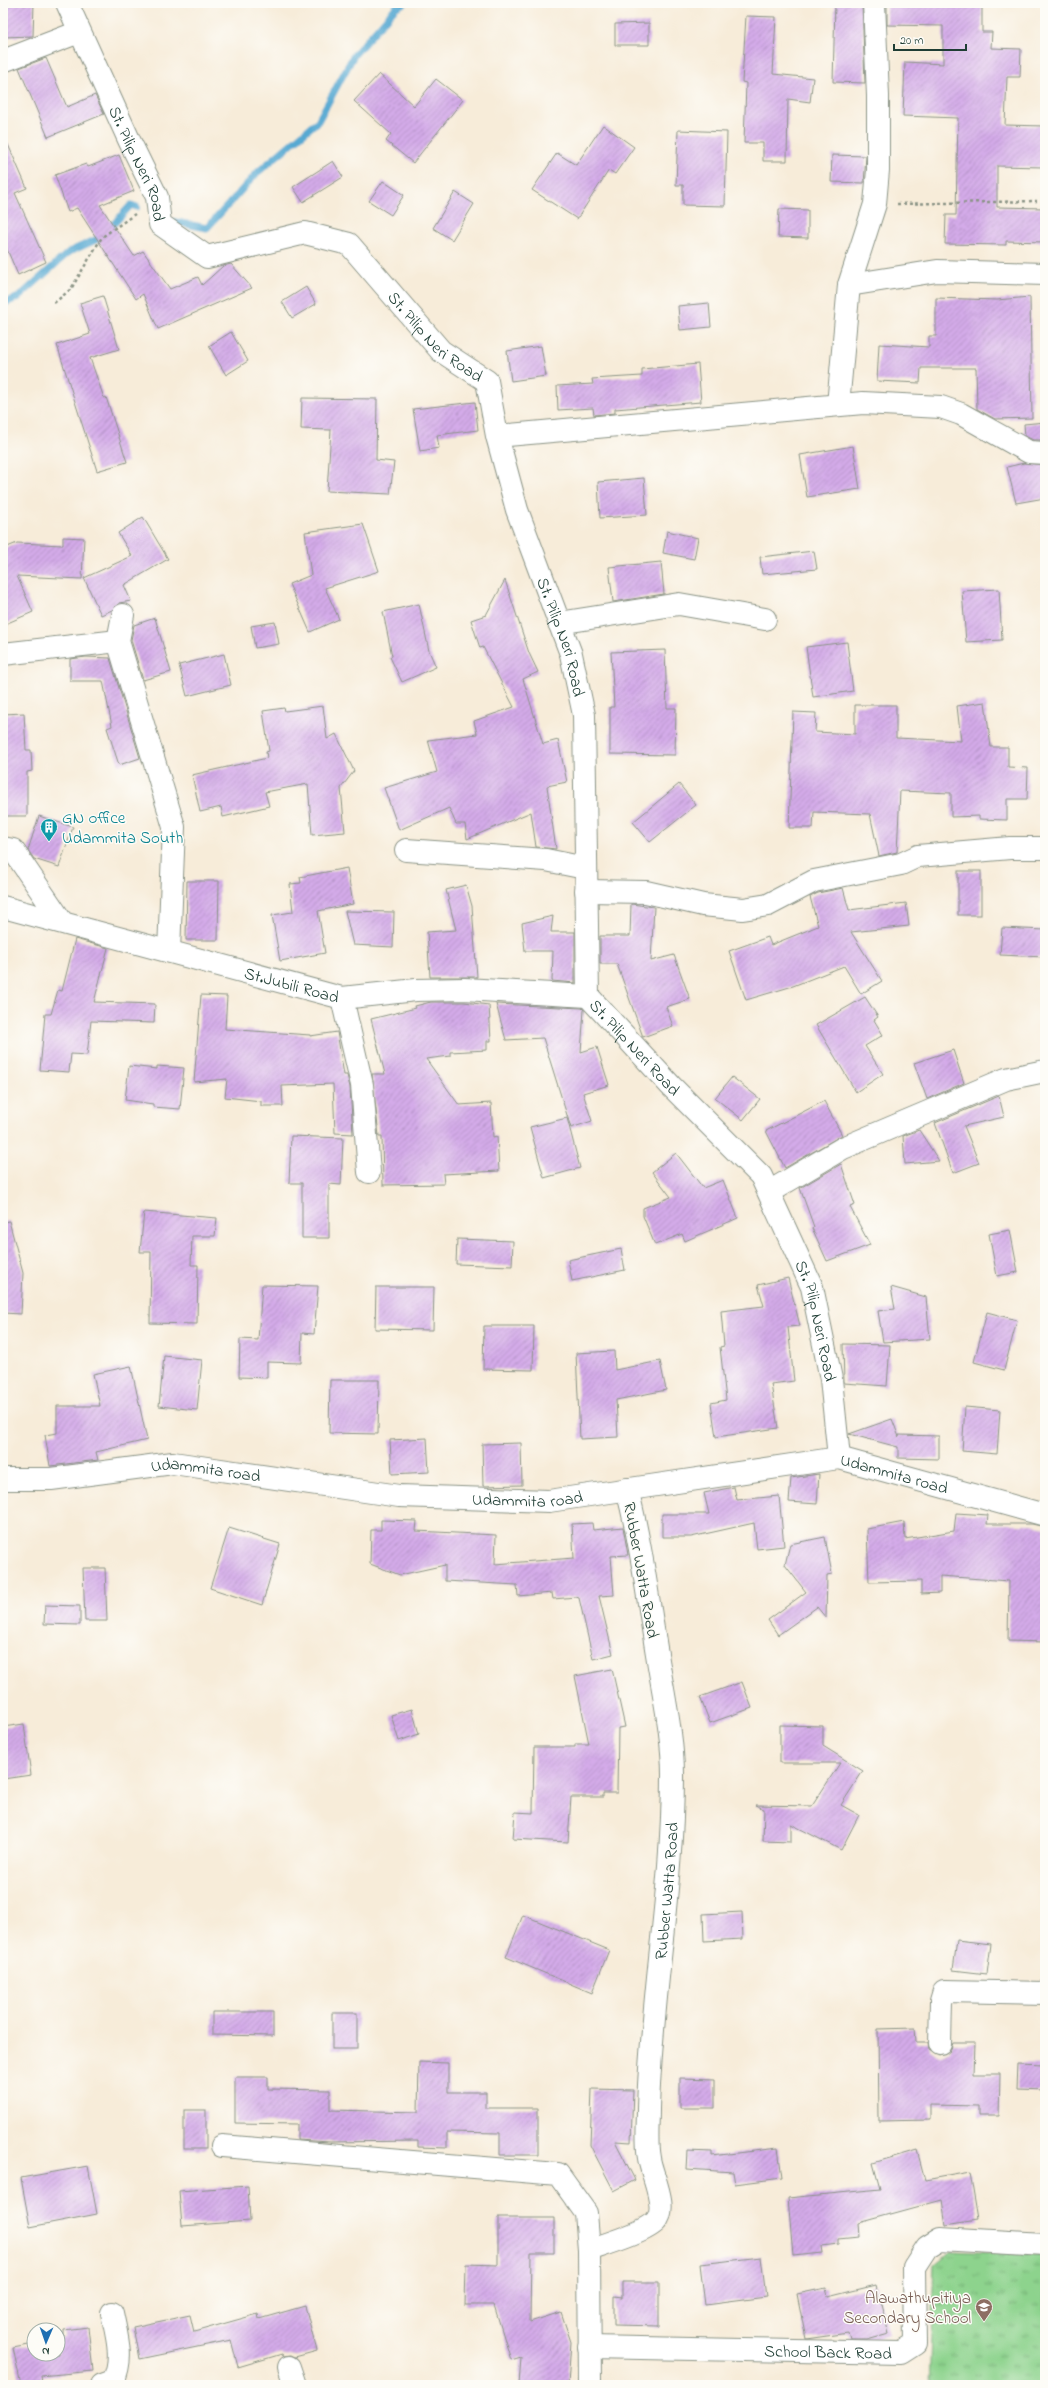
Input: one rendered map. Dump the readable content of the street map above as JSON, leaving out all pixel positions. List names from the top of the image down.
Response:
{
  "streets": {
    "street": [
      "St. Pilip Neri Road",
      "St.Jubili Road",
      "Udammita road",
      "Rubber Watta Road",
      "School Back Road"
    ]
  },
  "crossings": [
    ["St. Pilip Neri Road", "St.Jubili Road"],
    ["St. Pilip Neri Road", "Udammita road"],
    ["Udammita road", "Rubber Watta Road"]
  ],
  "places": {
    "building": ["GN office Udammita South"],
    "school or university": ["Alawathupitiya Secondary School"]
  },
  "scale_bar": "20 m",
  "north": "bottom"
}
